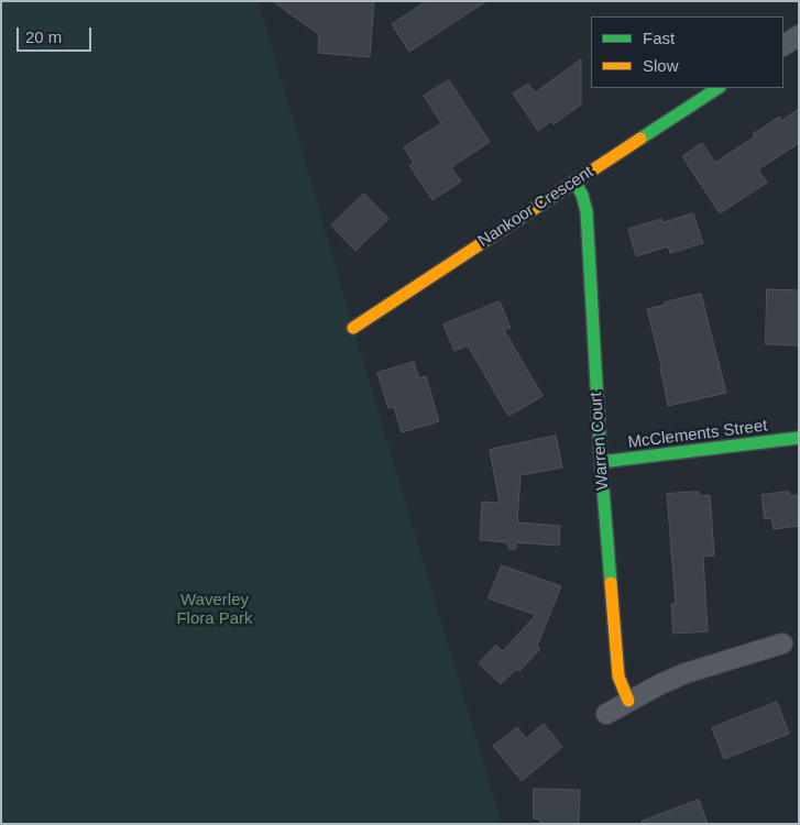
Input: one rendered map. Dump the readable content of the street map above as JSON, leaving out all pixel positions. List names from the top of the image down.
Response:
{
  "streets": {
    "street": ["Nankoor Crescent", "McClements Street", "Warren Court"]
  },
  "crossings": [
    ["Nankoor Crescent", "Warren Court"],
    ["McClements Street", "Warren Court"]
  ],
  "parks": ["Waverley Flora Park"],
  "legend": ["Fast", "Slow"],
  "scale_bar": "20 m"
}
